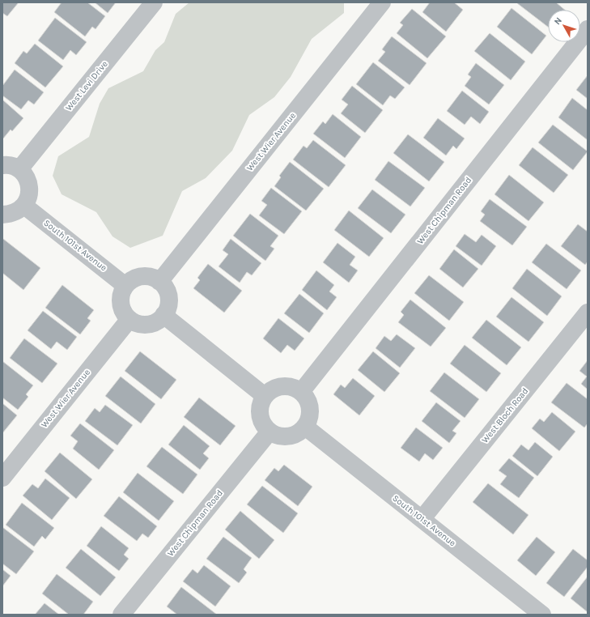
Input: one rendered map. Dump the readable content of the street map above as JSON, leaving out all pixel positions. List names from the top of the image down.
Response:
{
  "streets": {
    "street": [
      "West Levi Drive",
      "West Wier Avenue",
      "West Chipman Road",
      "South 101st Avenue",
      "West Bloch Road"
    ]
  },
  "crossings": [
    ["West Wier Avenue", "South 101st Avenue"],
    ["West Chipman Road", "South 101st Avenue"],
    ["South 101st Avenue", "West Bloch Road"]
  ],
  "north": "top left"
}
